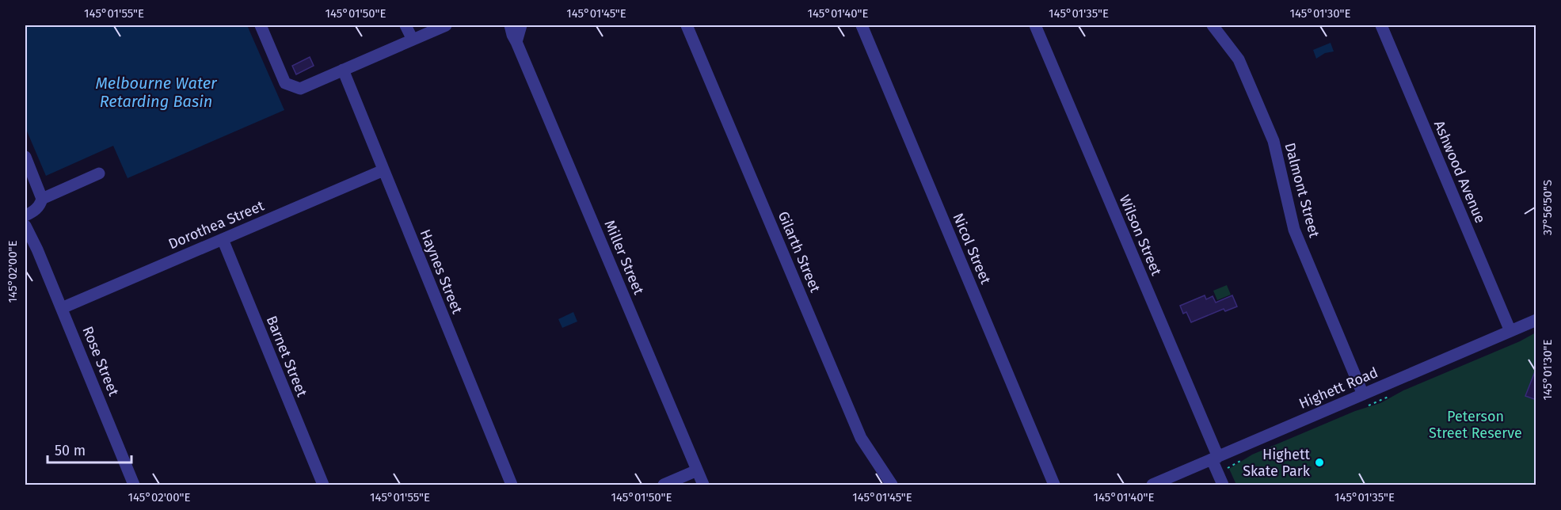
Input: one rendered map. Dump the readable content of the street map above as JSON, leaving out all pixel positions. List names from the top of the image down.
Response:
{
  "streets": {
    "street": [
      "Ashwood Avenue",
      "Dalmont Street",
      "Dorothea Street",
      "Wilson Street",
      "Nicol Street",
      "Gilarth Street",
      "Miller Street",
      "Haynes Street",
      "Barnet Street",
      "Rose Street",
      "Highett Road"
    ]
  },
  "crossings": [
    ["Ashwood Avenue", "Highett Road"],
    ["Dalmont Street", "Highett Road"],
    ["Dorothea Street", "Haynes Street"],
    ["Dorothea Street", "Barnet Street"],
    ["Dorothea Street", "Rose Street"],
    ["Wilson Street", "Highett Road"]
  ],
  "water": ["Melbourne Water Retarding Basin"],
  "parks": ["Peterson Street Reserve"],
  "places": ["Highett Skate Park"],
  "scale_bar": "50 m",
  "coordinates": [
    "145°01'55\"E",
    "145°01'50\"E",
    "145°01'45\"E",
    "145°01'40\"E",
    "145°01'35\"E",
    "145°01'30\"E",
    "37°56'50\"S",
    "145°02'00\"E"
  ]
}
